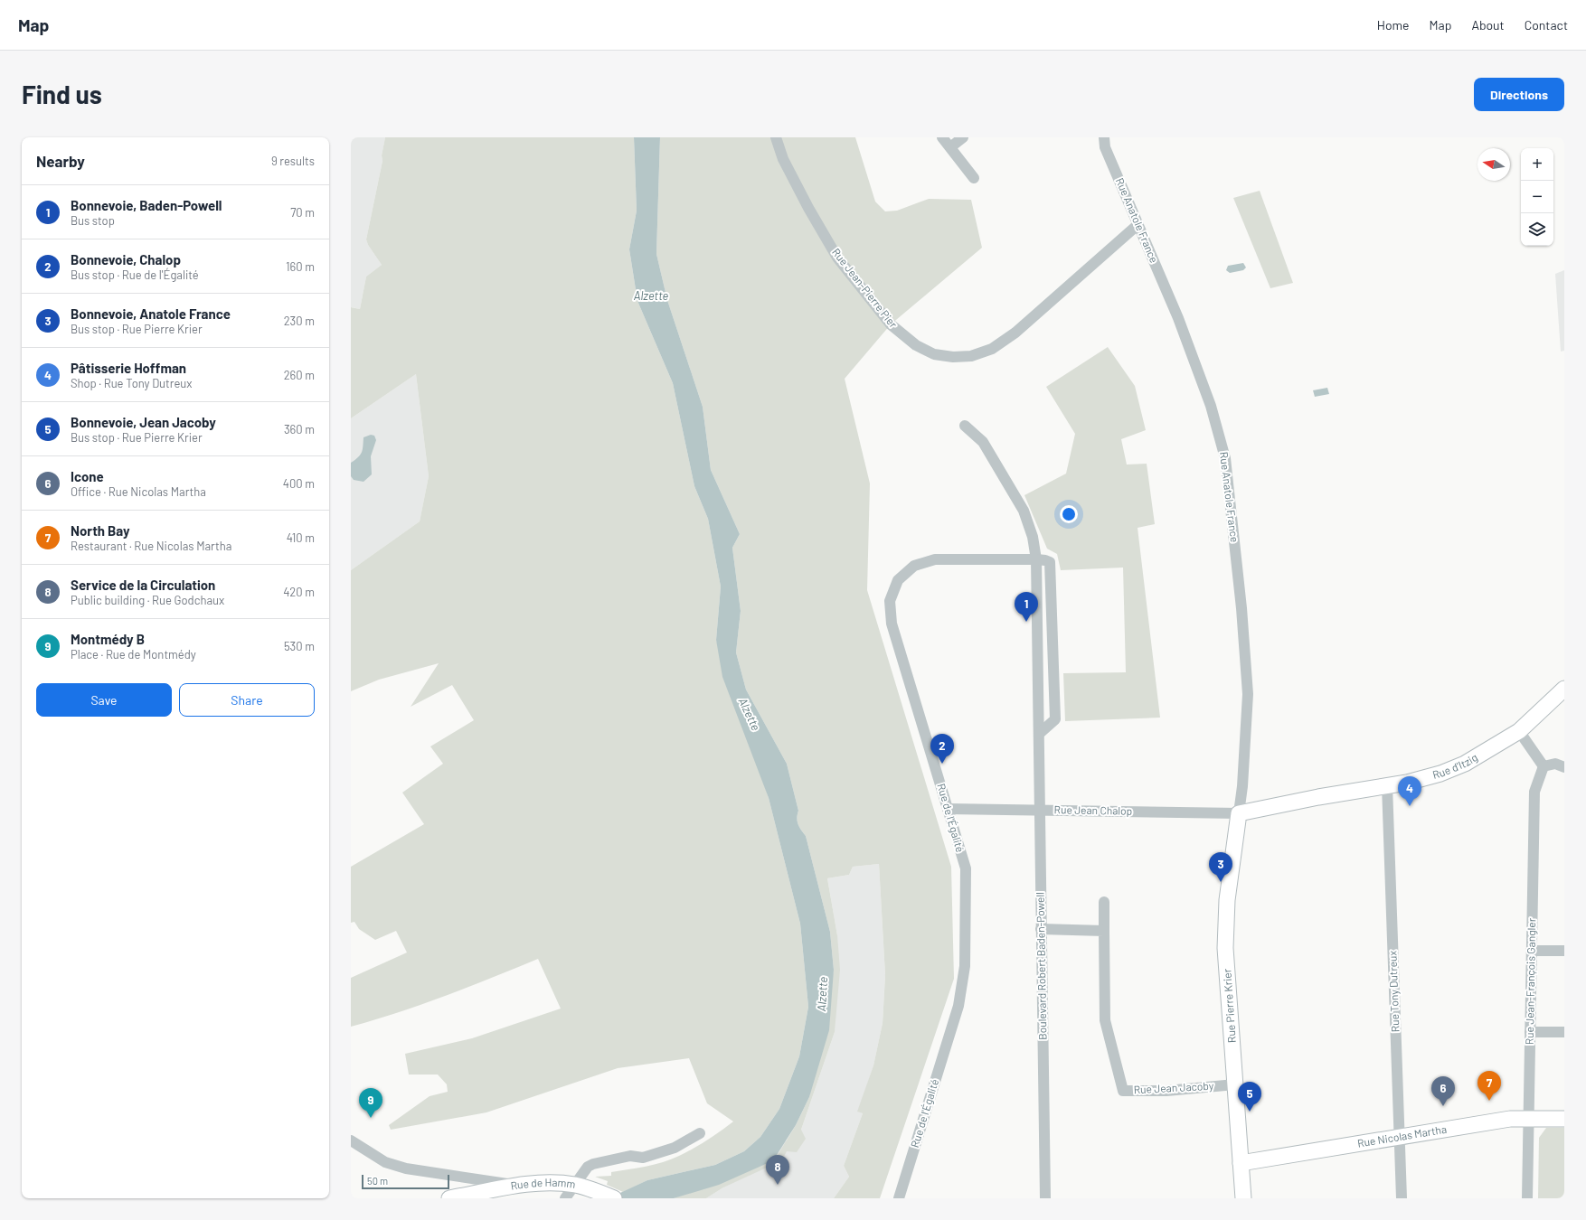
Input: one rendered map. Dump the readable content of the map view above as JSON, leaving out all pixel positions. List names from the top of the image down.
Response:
{
  "streets": {
    "main road": [
      "Rue d'Itzig",
      "Rue Pierre Krier",
      "Rue Nicolas Martha",
      "Rue de Hamm"
    ],
    "street": [
      "Rue Anatole France",
      "Rue Jean-Pierre Pier",
      "Rue Jean Chalop",
      "Rue de l'Égalité",
      "Boulevard Robert Baden-Powell",
      "Rue Jean-François Gangler",
      "Rue Tony Dutreux",
      "Rue Jean Jacoby"
    ]
  },
  "crossings": [
    ["Rue Anatole France", "Rue Jean-Pierre Pier"],
    ["Rue Anatole France", "Rue d'Itzig"],
    ["Rue Anatole France", "Rue Jean Chalop"],
    ["Rue Anatole France", "Rue Pierre Krier"],
    ["Rue d'Itzig", "Rue Jean Chalop"],
    ["Rue d'Itzig", "Rue Tony Dutreux"],
    ["Rue d'Itzig", "Rue Pierre Krier"],
    ["Rue Jean Chalop", "Rue de l'Égalité"],
    ["Rue Jean Chalop", "Boulevard Robert Baden-Powell"],
    ["Rue Jean Chalop", "Rue Pierre Krier"],
    ["Rue de l'Égalité", "Boulevard Robert Baden-Powell"],
    ["Rue Jean-François Gangler", "Rue Nicolas Martha"],
    ["Rue Tony Dutreux", "Rue Nicolas Martha"],
    ["Rue Pierre Krier", "Rue Jean Jacoby"],
    ["Rue Pierre Krier", "Rue Nicolas Martha"]
  ],
  "water": ["Alzette"],
  "scale_bar": "50 m",
  "north": "left",
  "page": {
    "header": "Map",
    "nav": [
      "Home",
      "Map",
      "About",
      "Contact"
    ],
    "buttons": [
      "Directions",
      ["Save", "Share"]
    ],
    "title": "Find us",
    "heading": ["Nearby", "9 results"],
    "map_buttons": ["+", "−"],
    "list": [
      {
        "mark": "1",
        "name": "Bonnevoie, Baden-Powell",
        "note": "Bus stop",
        "value": "70 m"
      },
      {
        "mark": "2",
        "name": "Bonnevoie, Chalop",
        "note": "Bus stop · Rue de l'Égalité",
        "value": "160 m"
      },
      {
        "mark": "3",
        "name": "Bonnevoie, Anatole France",
        "note": "Bus stop · Rue Pierre Krier",
        "value": "230 m"
      },
      {
        "mark": "4",
        "name": "Pâtisserie Hoffman",
        "note": "Shop · Rue Tony Dutreux",
        "value": "260 m"
      },
      {
        "mark": "5",
        "name": "Bonnevoie, Jean Jacoby",
        "note": "Bus stop · Rue Pierre Krier",
        "value": "360 m"
      },
      {
        "mark": "6",
        "name": "Icone",
        "note": "Office · Rue Nicolas Martha",
        "value": "400 m"
      },
      {
        "mark": "7",
        "name": "North Bay",
        "note": "Restaurant · Rue Nicolas Martha",
        "value": "410 m"
      },
      {
        "mark": "8",
        "name": "Service de la Circulation",
        "note": "Public building · Rue Godchaux",
        "value": "420 m"
      },
      {
        "mark": "9",
        "name": "Montmédy B",
        "note": "Place · Rue de Montmédy",
        "value": "530 m"
      }
    ],
    "pins": [
      "1",
      "2",
      "4",
      "3",
      "7",
      "6",
      "5",
      "9",
      "8"
    ],
    "scale": "50 m"
  }
}
